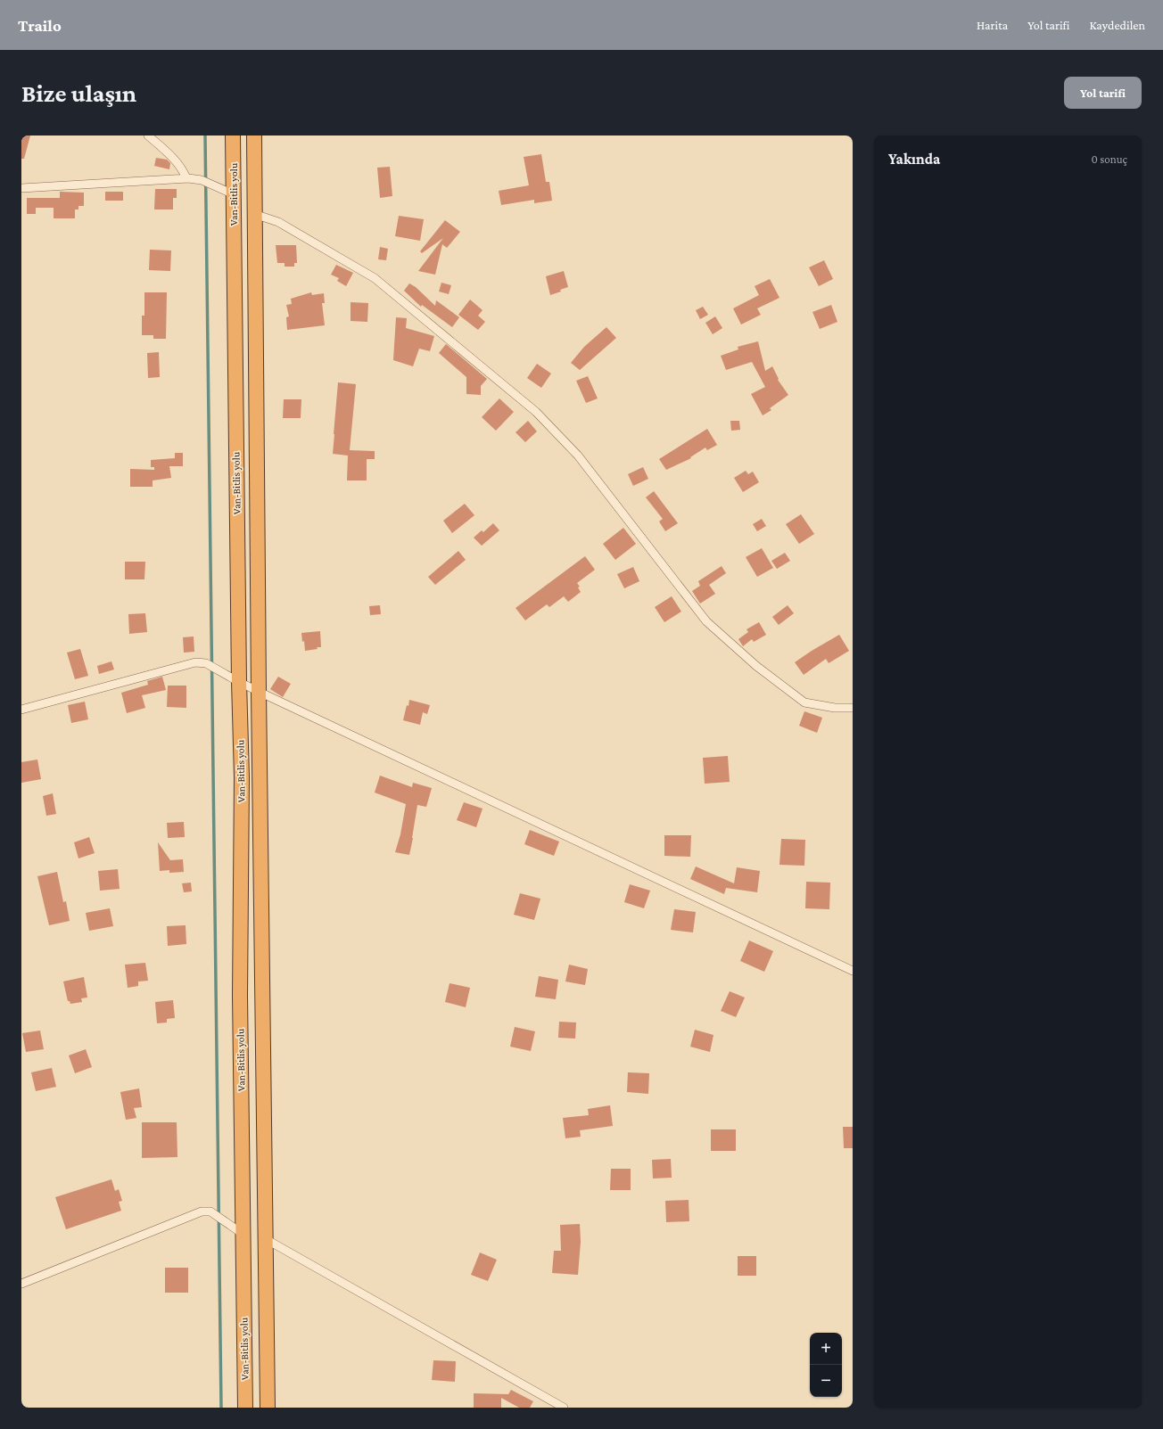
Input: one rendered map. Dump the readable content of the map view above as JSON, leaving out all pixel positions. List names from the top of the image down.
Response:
{
  "streets": {
    "highway": ["Van-Bitlis yolu"]
  },
  "page": {
    "header": "Trailo",
    "nav": ["Harita", "Yol tarifi", "Kaydedilen"],
    "buttons": "Yol tarifi",
    "title": "Bize ulaşın",
    "heading": ["Yakında", "0 sonuç"],
    "map_buttons": ["+", "−"]
  }
}
